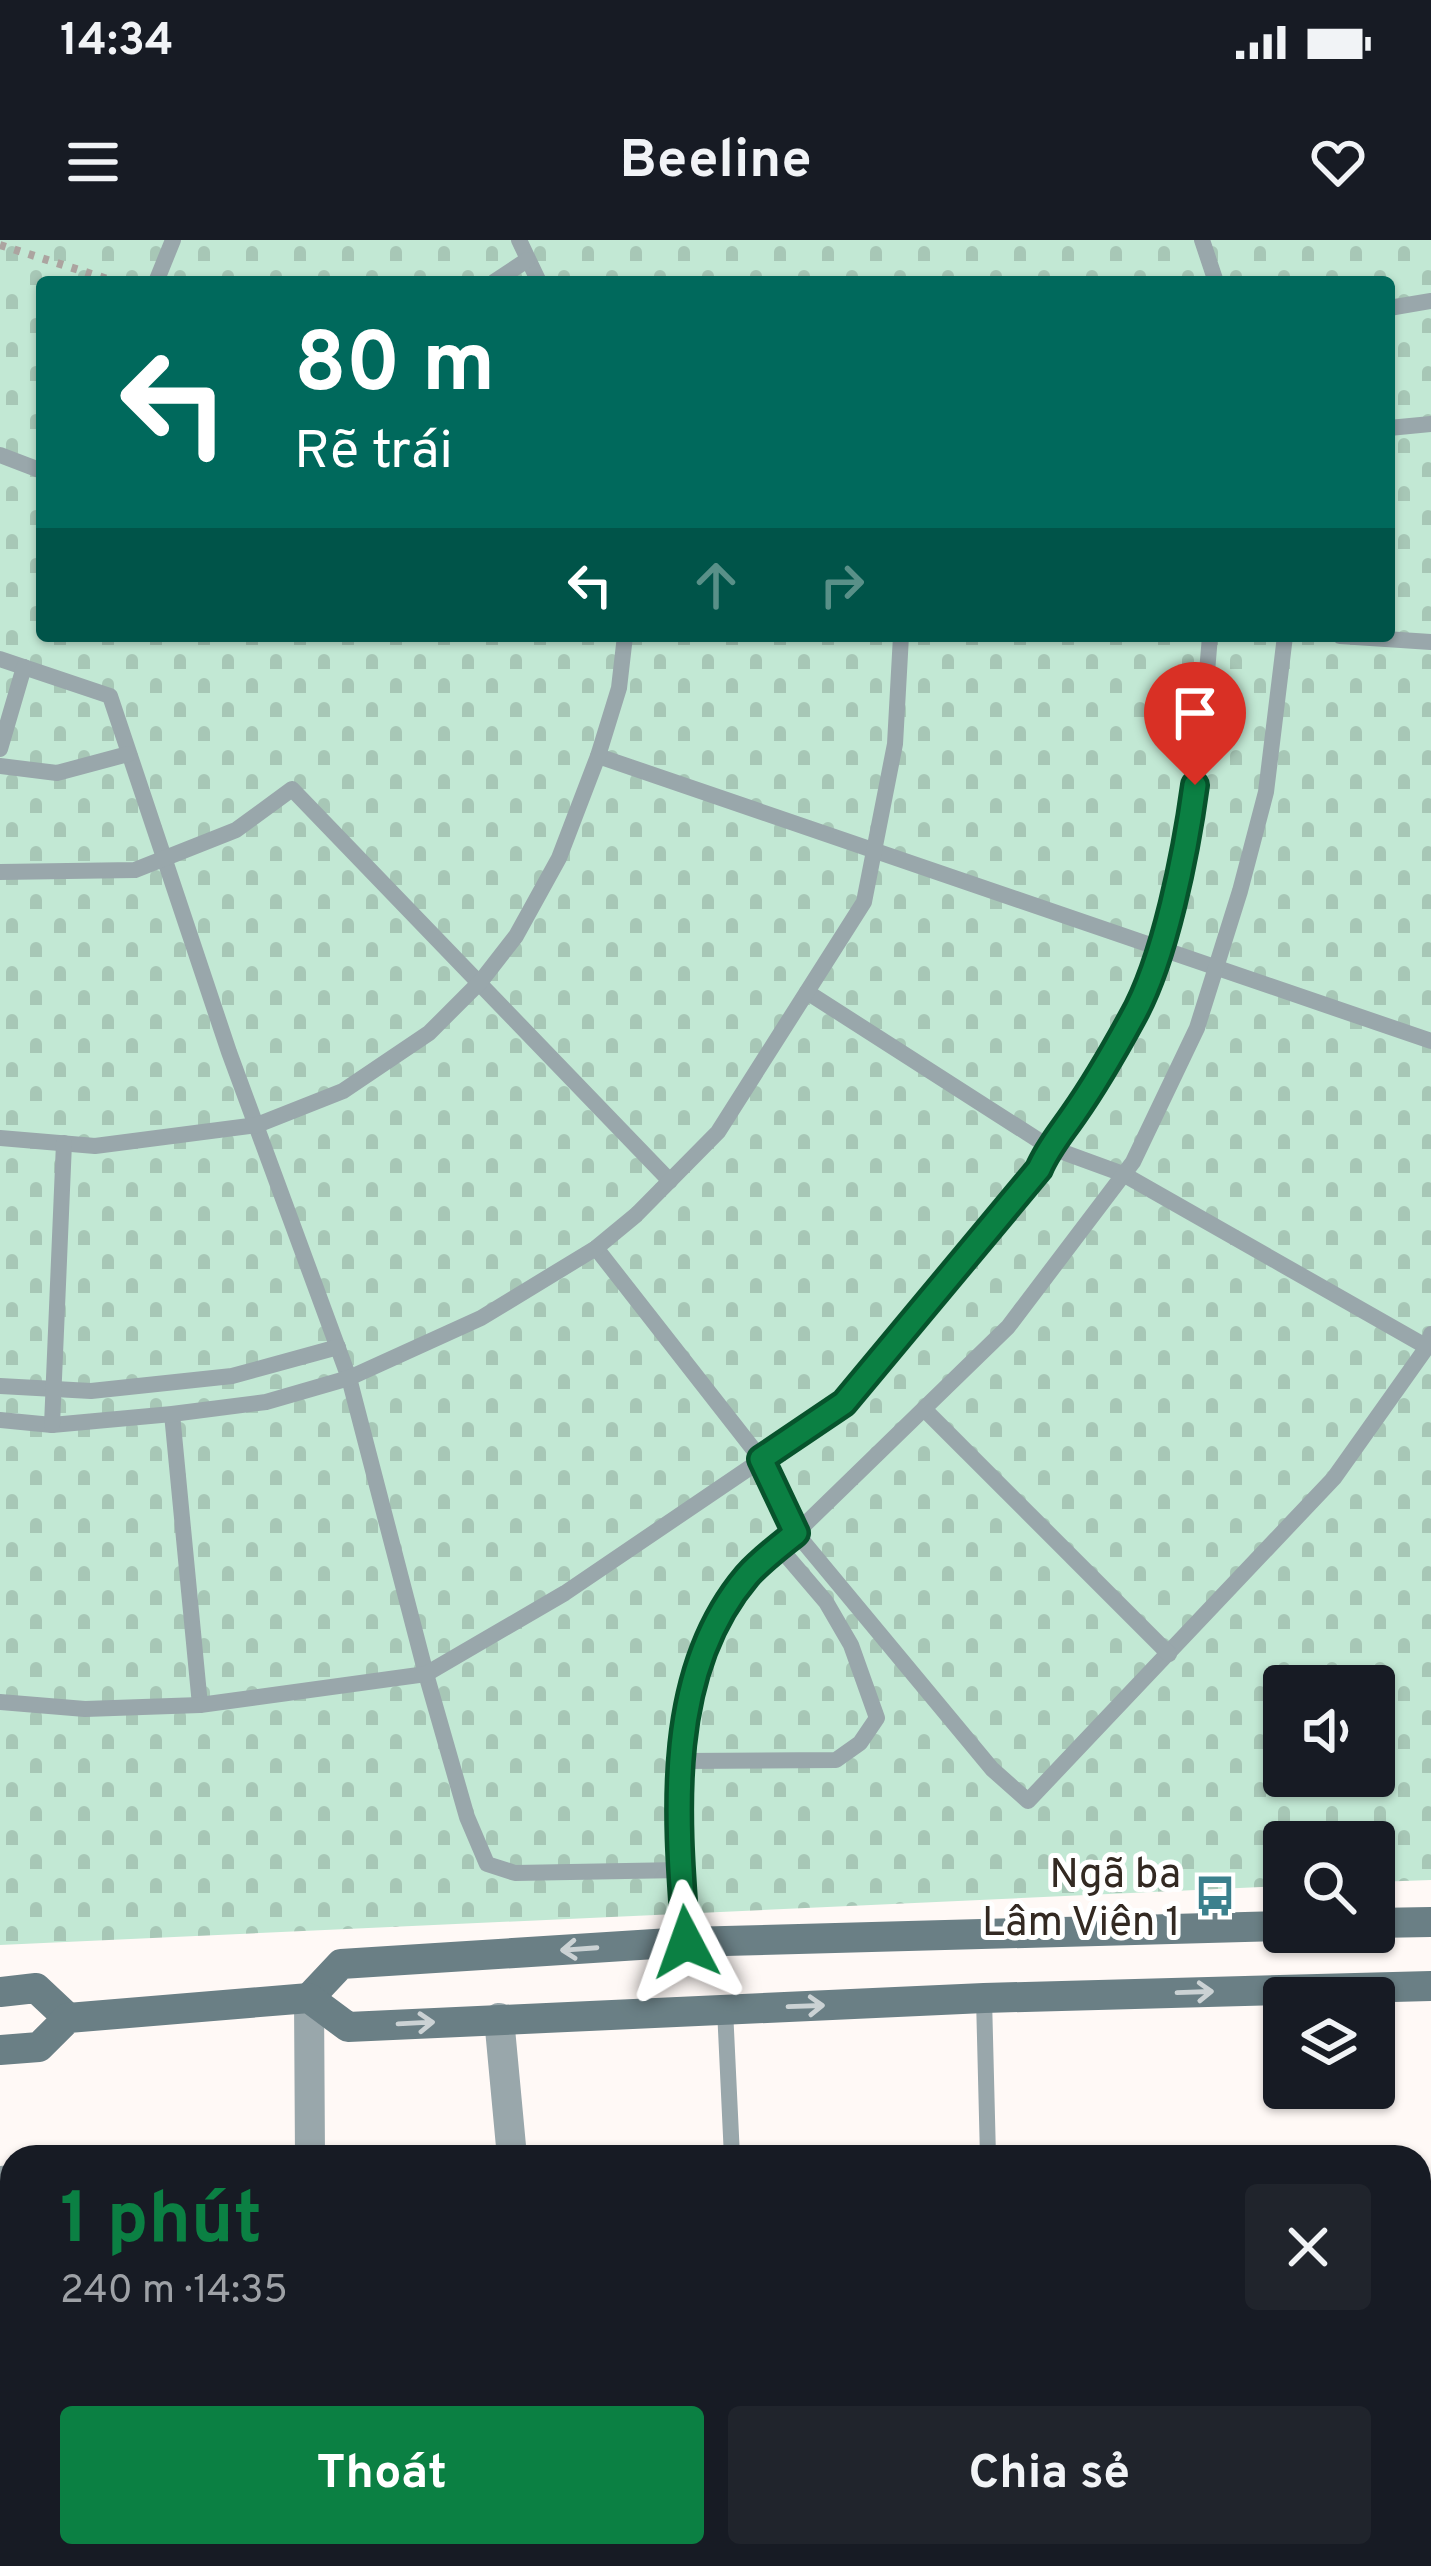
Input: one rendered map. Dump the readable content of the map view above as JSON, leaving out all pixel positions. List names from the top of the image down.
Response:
{
  "places": {
    "bus stop": ["Ngã ba Lâm Viên 1"]
  },
  "page": {
    "status": "14:34",
    "header": "Beeline",
    "turn": ["80 m", "Rẽ trái"],
    "heading": ["1 phút", "240 m · 14:35"],
    "buttons": ["Thoát", "Chia sẻ"]
  }
}
